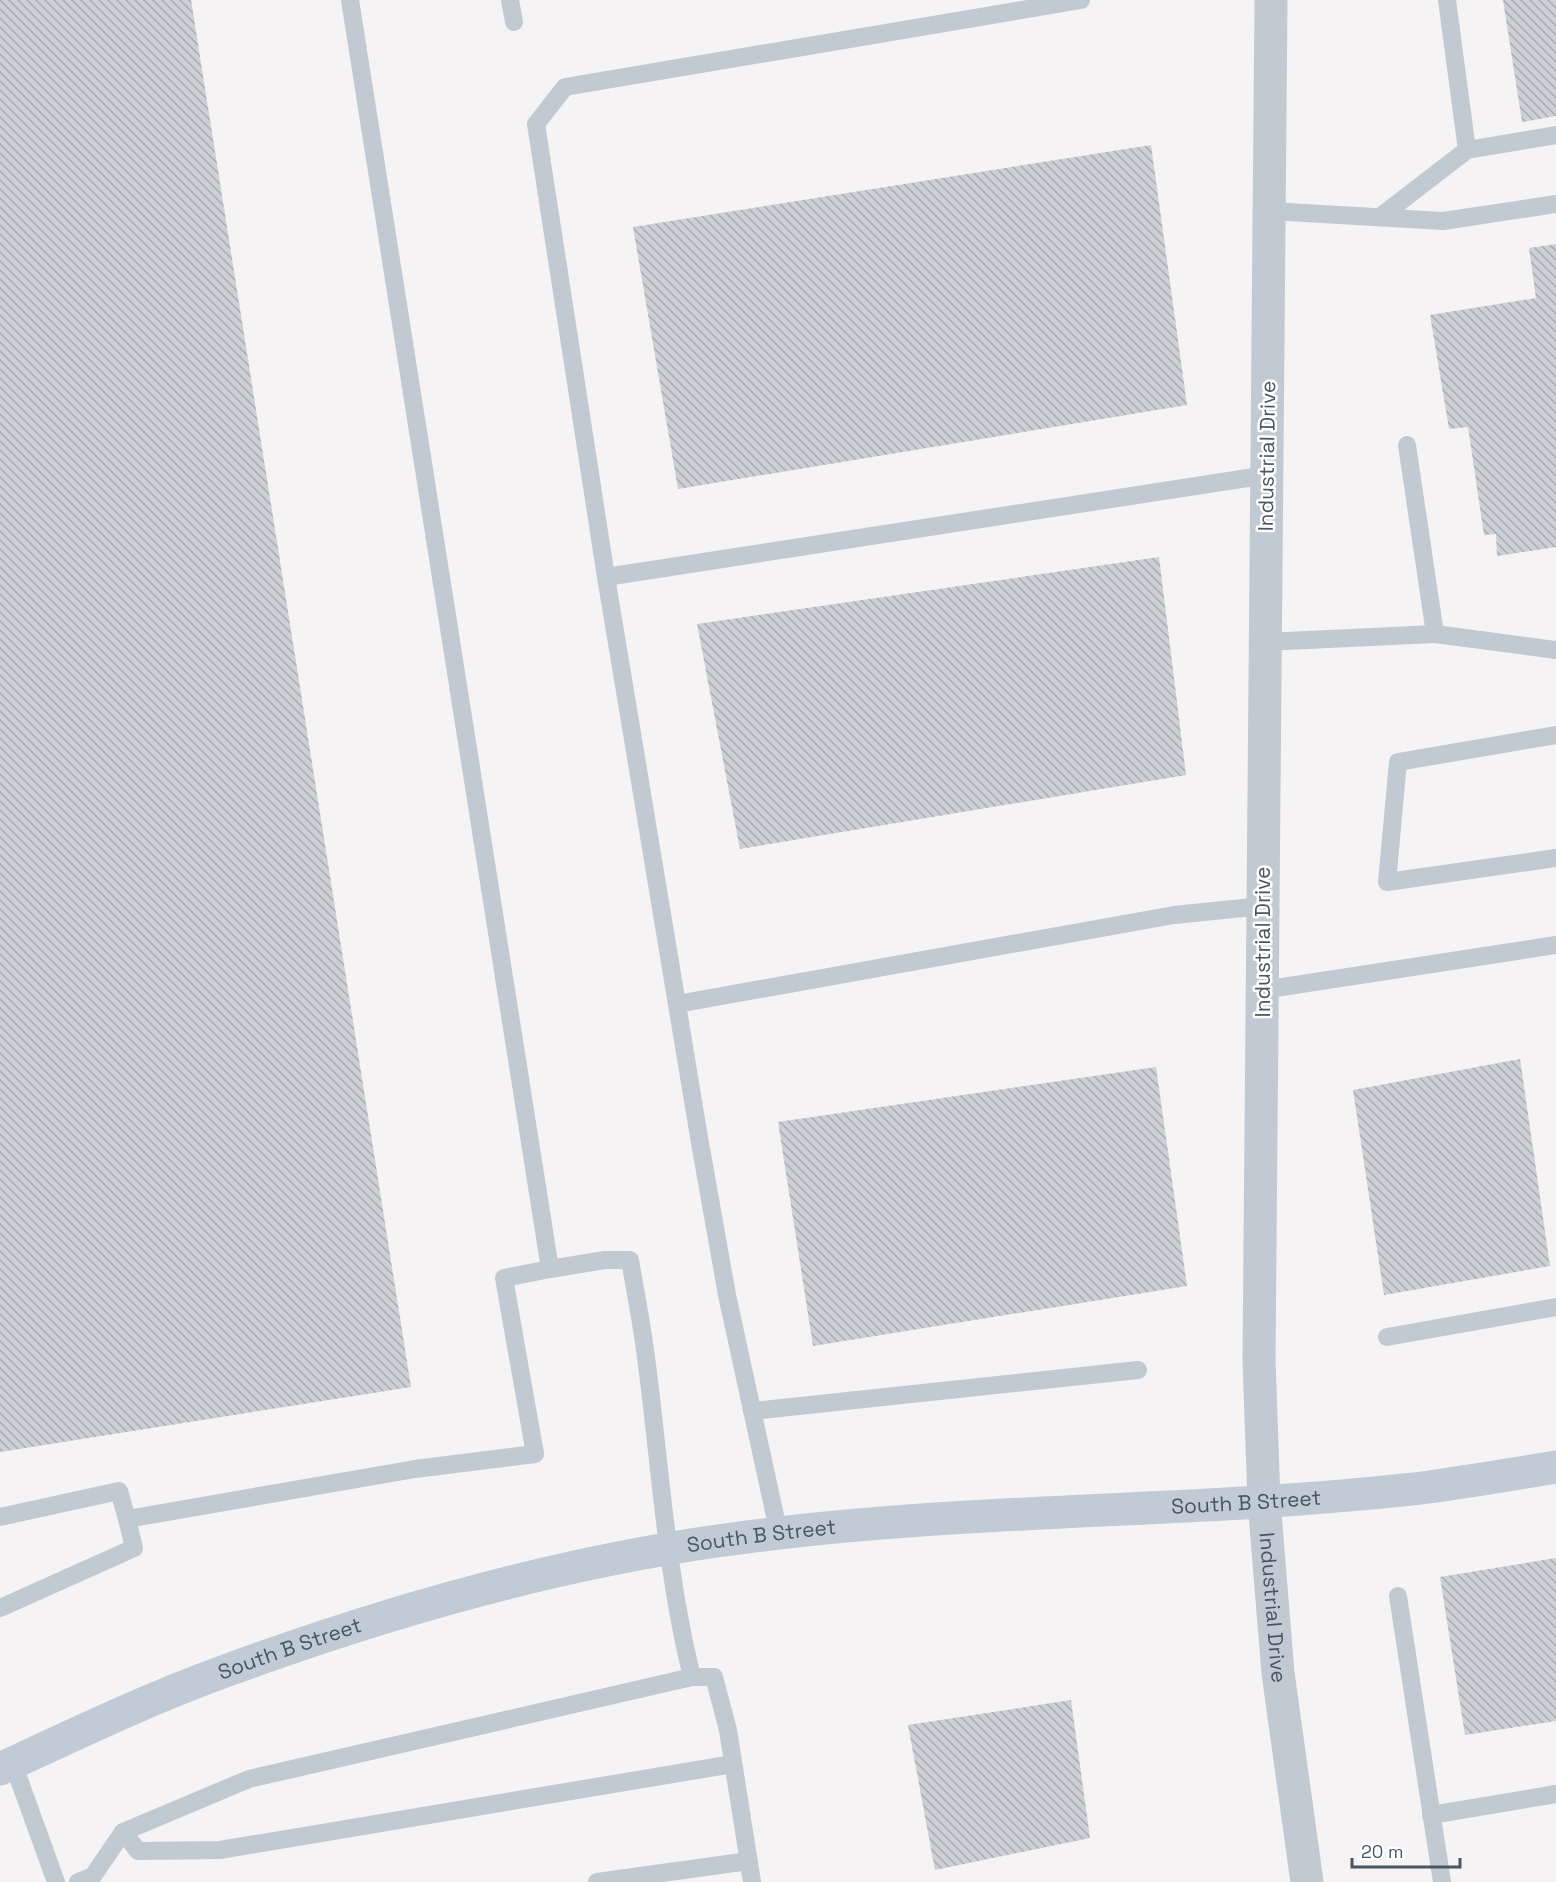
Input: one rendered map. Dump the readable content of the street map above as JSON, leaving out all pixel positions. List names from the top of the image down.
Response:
{
  "streets": {
    "street": ["Industrial Drive", "South B Street"]
  },
  "crossings": [
    ["Industrial Drive", "South B Street"]
  ],
  "scale_bar": "20 m"
}
